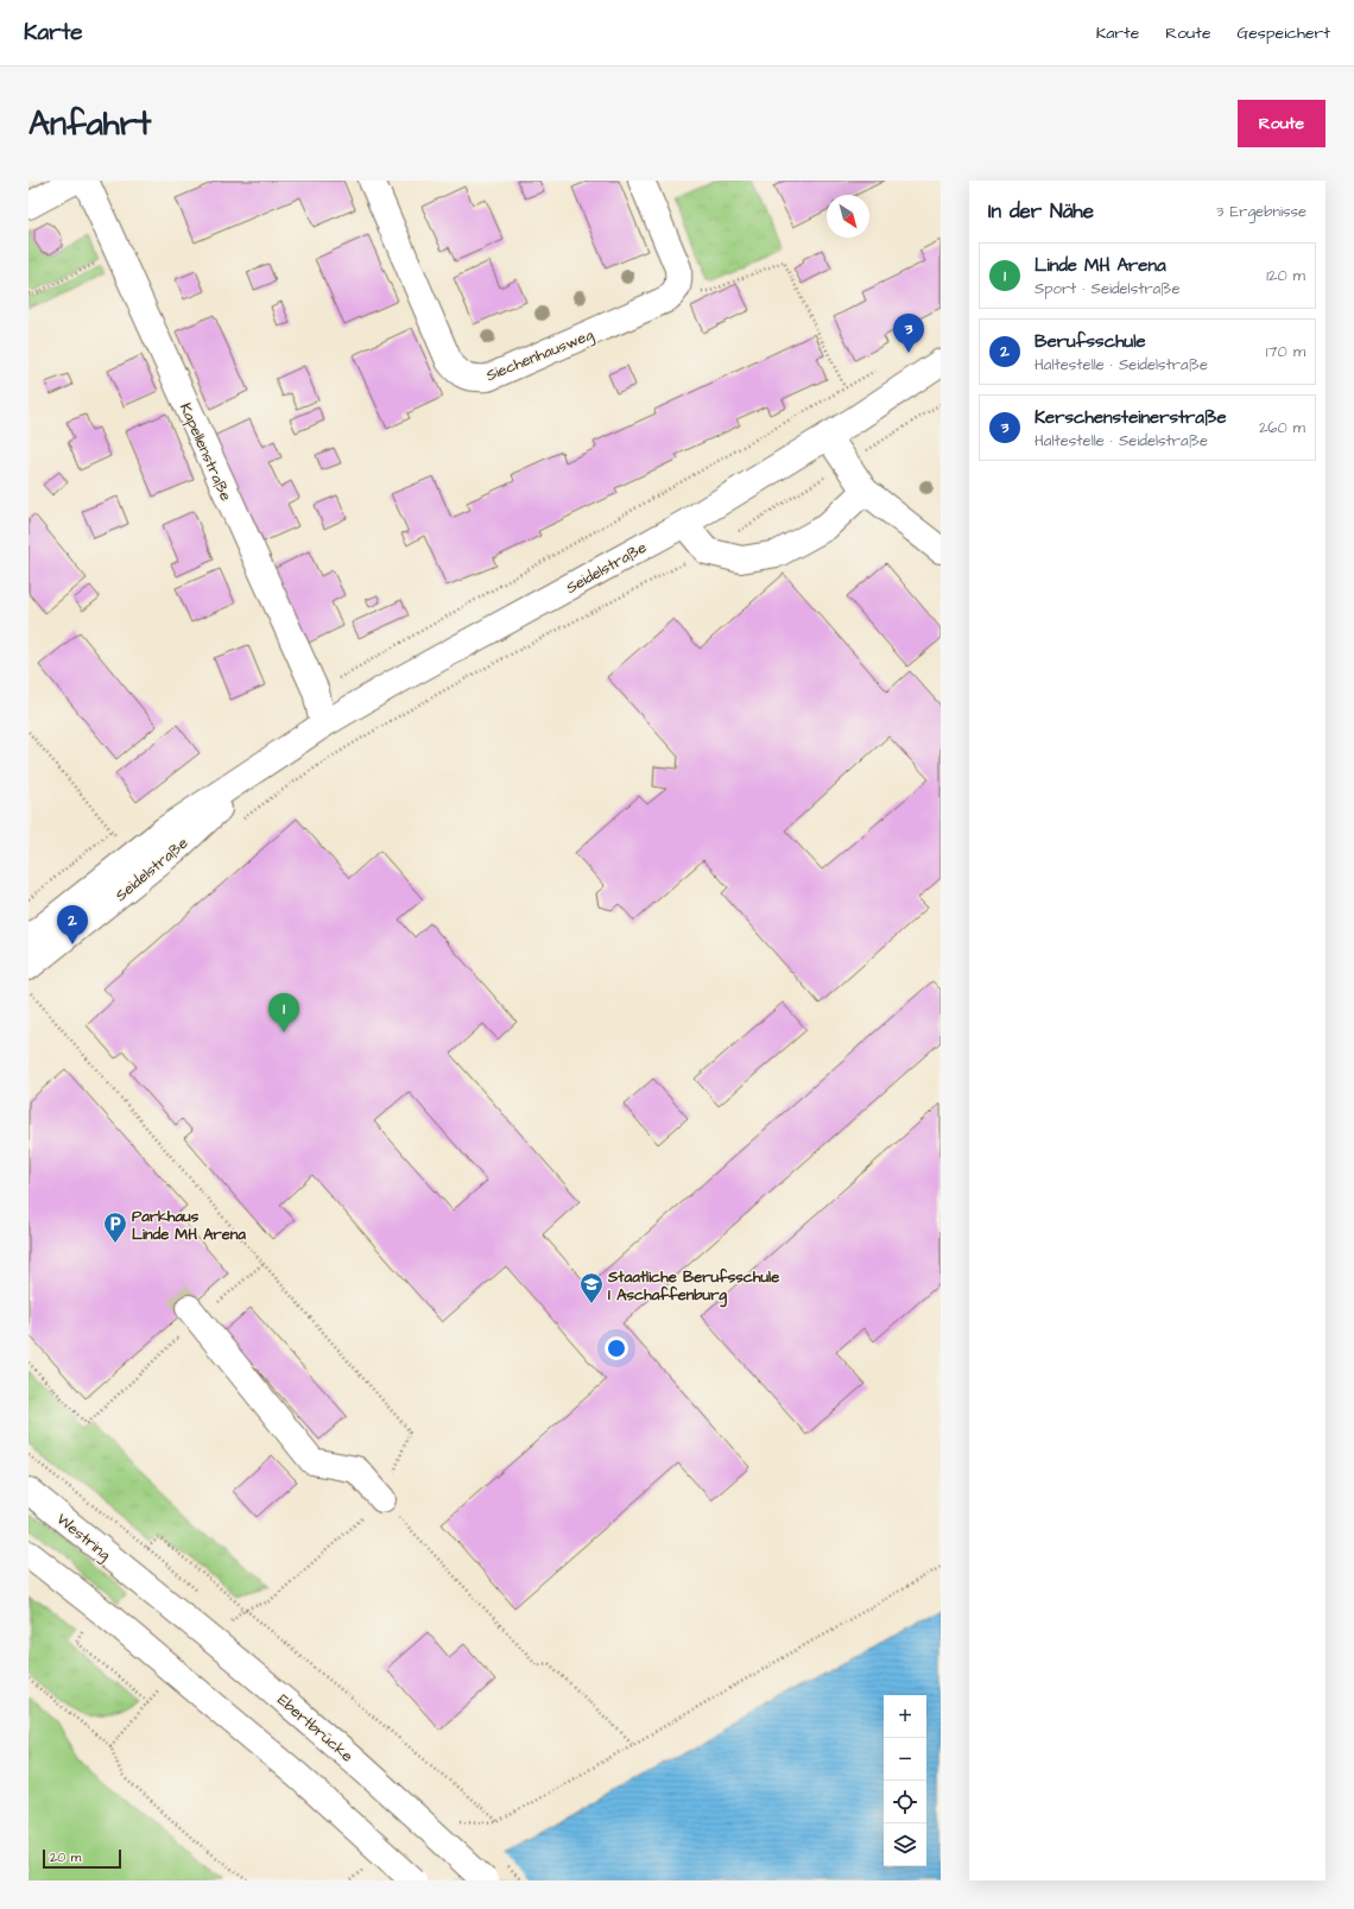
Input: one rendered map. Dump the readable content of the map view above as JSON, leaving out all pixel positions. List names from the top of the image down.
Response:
{
  "streets": {
    "main road": [
      "Siechenhausweg",
      "Kapellenstraße",
      "Seidelstraße",
      "Westring",
      "Ebertbrücke"
    ]
  },
  "crossings": [
    ["Kapellenstraße", "Seidelstraße"],
    ["Westring", "Ebertbrücke"]
  ],
  "places": {
    "parking": ["Parkhaus Linde MH Arena"],
    "school or university": ["Staatliche Berufsschule I Aschaffenburg"]
  },
  "scale_bar": "20 m",
  "north": "bottom right",
  "page": {
    "header": "Karte",
    "nav": ["Karte", "Route", "Gespeichert"],
    "buttons": "Route",
    "title": "Anfahrt",
    "heading": ["In der Nähe", "3 Ergebnisse"],
    "list": [
      {
        "mark": "1",
        "name": "Linde MH Arena",
        "note": "Sport · Seidelstraße",
        "value": "120 m"
      },
      {
        "mark": "2",
        "name": "Berufsschule",
        "note": "Haltestelle · Seidelstraße",
        "value": "170 m"
      },
      {
        "mark": "3",
        "name": "Kerschensteinerstraße",
        "note": "Haltestelle · Seidelstraße",
        "value": "260 m"
      }
    ],
    "pins": ["3", "2", "1"],
    "map_buttons": ["+", "−"],
    "scale": "20 m"
  }
}
